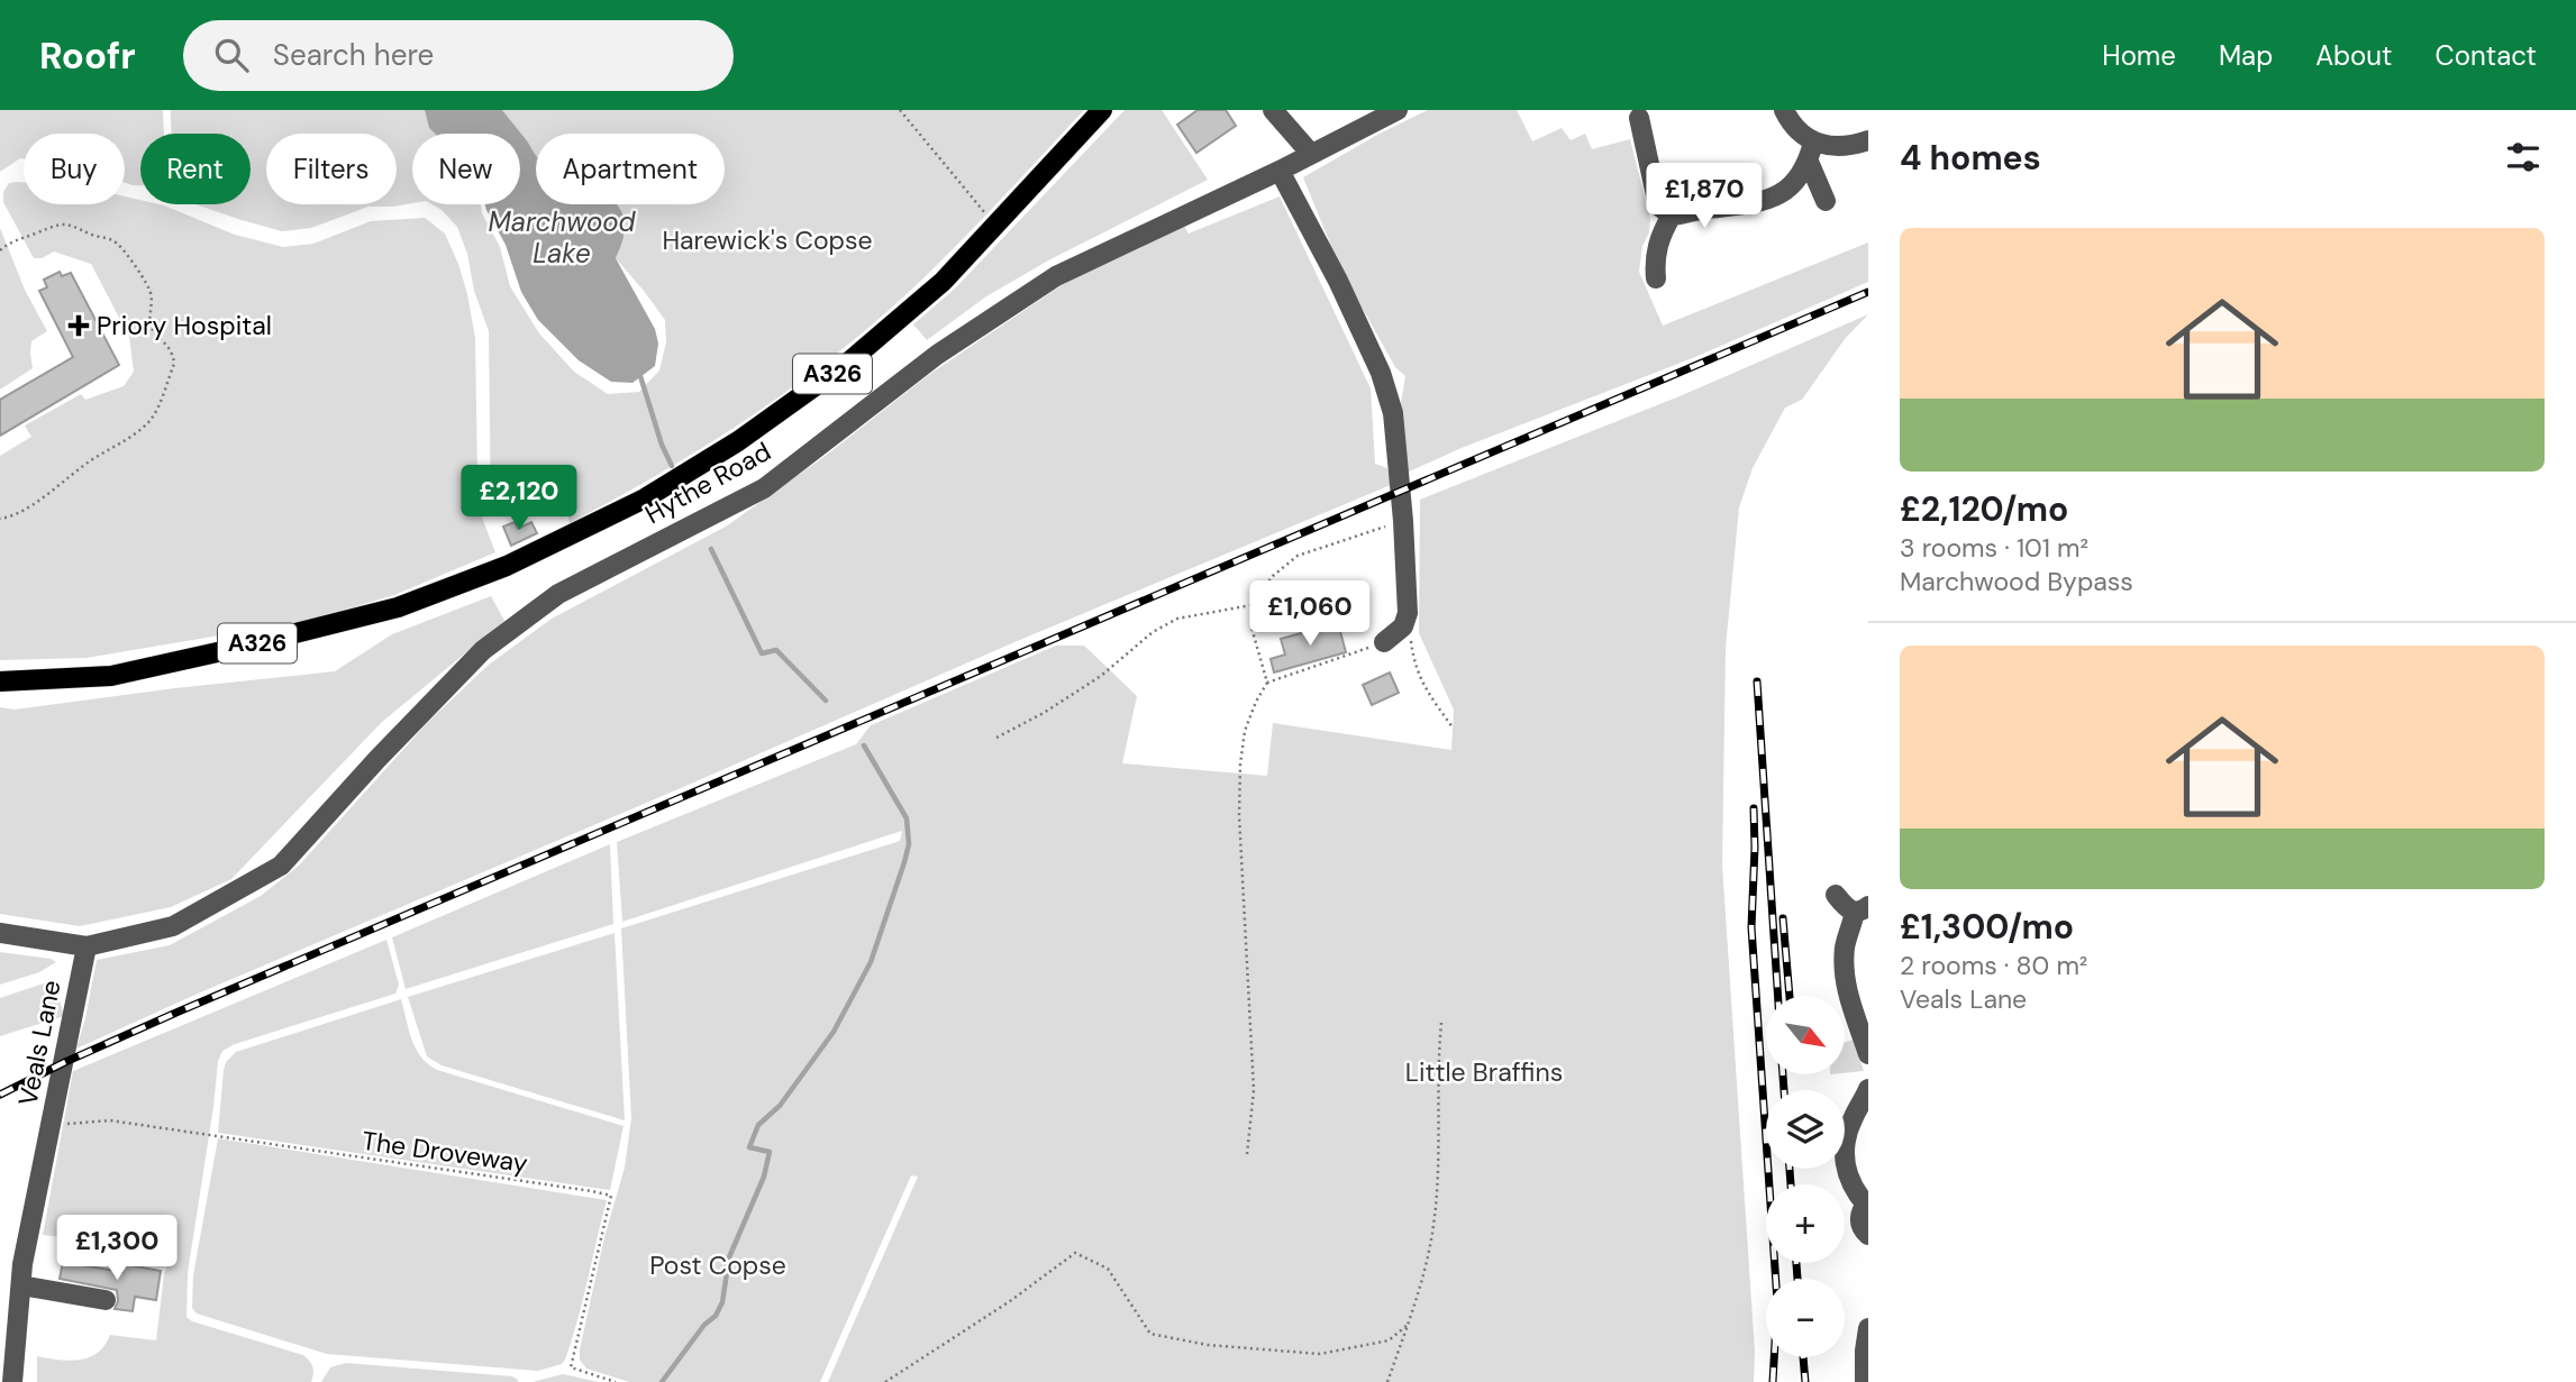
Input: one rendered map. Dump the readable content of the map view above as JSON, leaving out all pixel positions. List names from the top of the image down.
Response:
{
  "streets": {
    "main road": ["A326"],
    "street": ["Hythe Road", "Veals Lane"],
    "path": ["The Droveway"]
  },
  "crossings": [
    ["Hythe Road", "Veals Lane"],
    ["Veals Lane", "The Droveway"]
  ],
  "water": ["Marchwood Lake"],
  "parks": ["Harewick's Copse", "Little Braffins", "Post Copse"],
  "places": {
    "health": ["Priory Hospital"]
  },
  "north": "bottom right",
  "page": {
    "header": "Roofr",
    "search": "Search here",
    "nav": [
      "Home",
      "Map",
      "About",
      "Contact"
    ],
    "heading": "4 homes",
    "chip": [
      "Buy",
      "Rent",
      "Filters",
      "New",
      "Apartment"
    ],
    "price": [
      "£1,870",
      "£2,120",
      "£1,060",
      "£1,300"
    ],
    "list": [
      {
        "name": "£2,120/mo",
        "note": "3 rooms · 101 m² · Marchwood Bypass"
      },
      {
        "name": "£1,300/mo",
        "note": "2 rooms · 80 m² · Veals Lane"
      }
    ],
    "map_buttons": ["+", "−"]
  }
}
